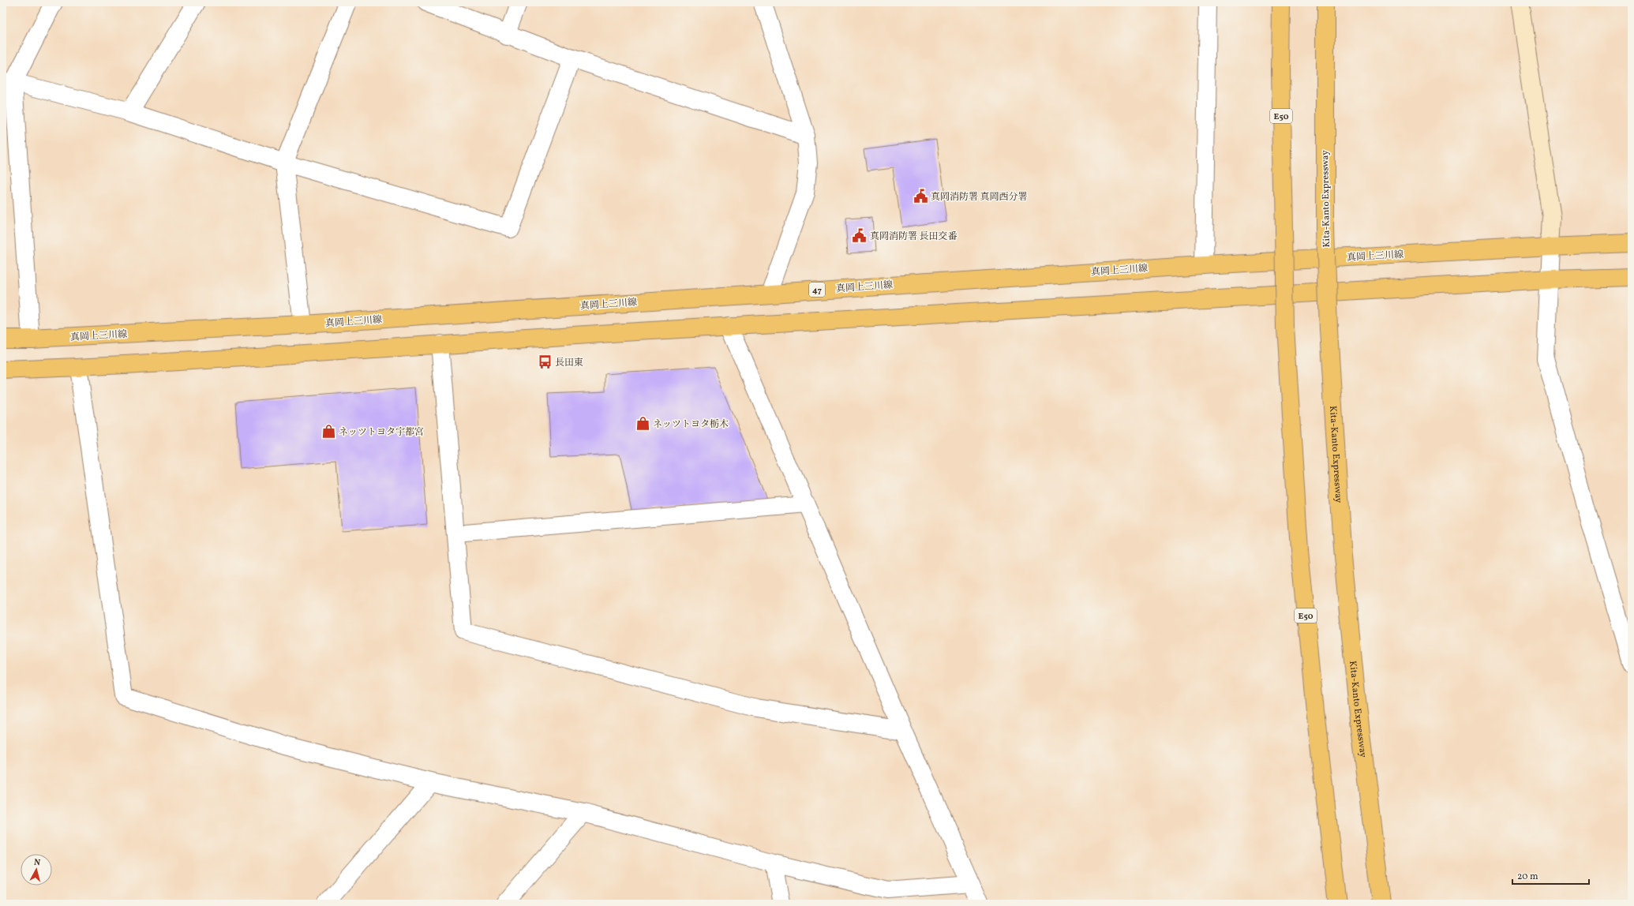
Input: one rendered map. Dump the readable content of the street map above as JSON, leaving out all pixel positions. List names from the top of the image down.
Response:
{
  "streets": {
    "main road": [
      "E50",
      "Kita-Kanto Expressway",
      "真岡上三川線",
      "47"
    ]
  },
  "places": {
    "public building": ["真岡消防署 真岡西分署", "真岡消防署 長田交番"],
    "bus stop": ["長田東"],
    "shop": ["ネッツトヨタ栃木", "ネッツトヨタ宇都宮"]
  },
  "scale_bar": "20 m",
  "north": "top"
}
